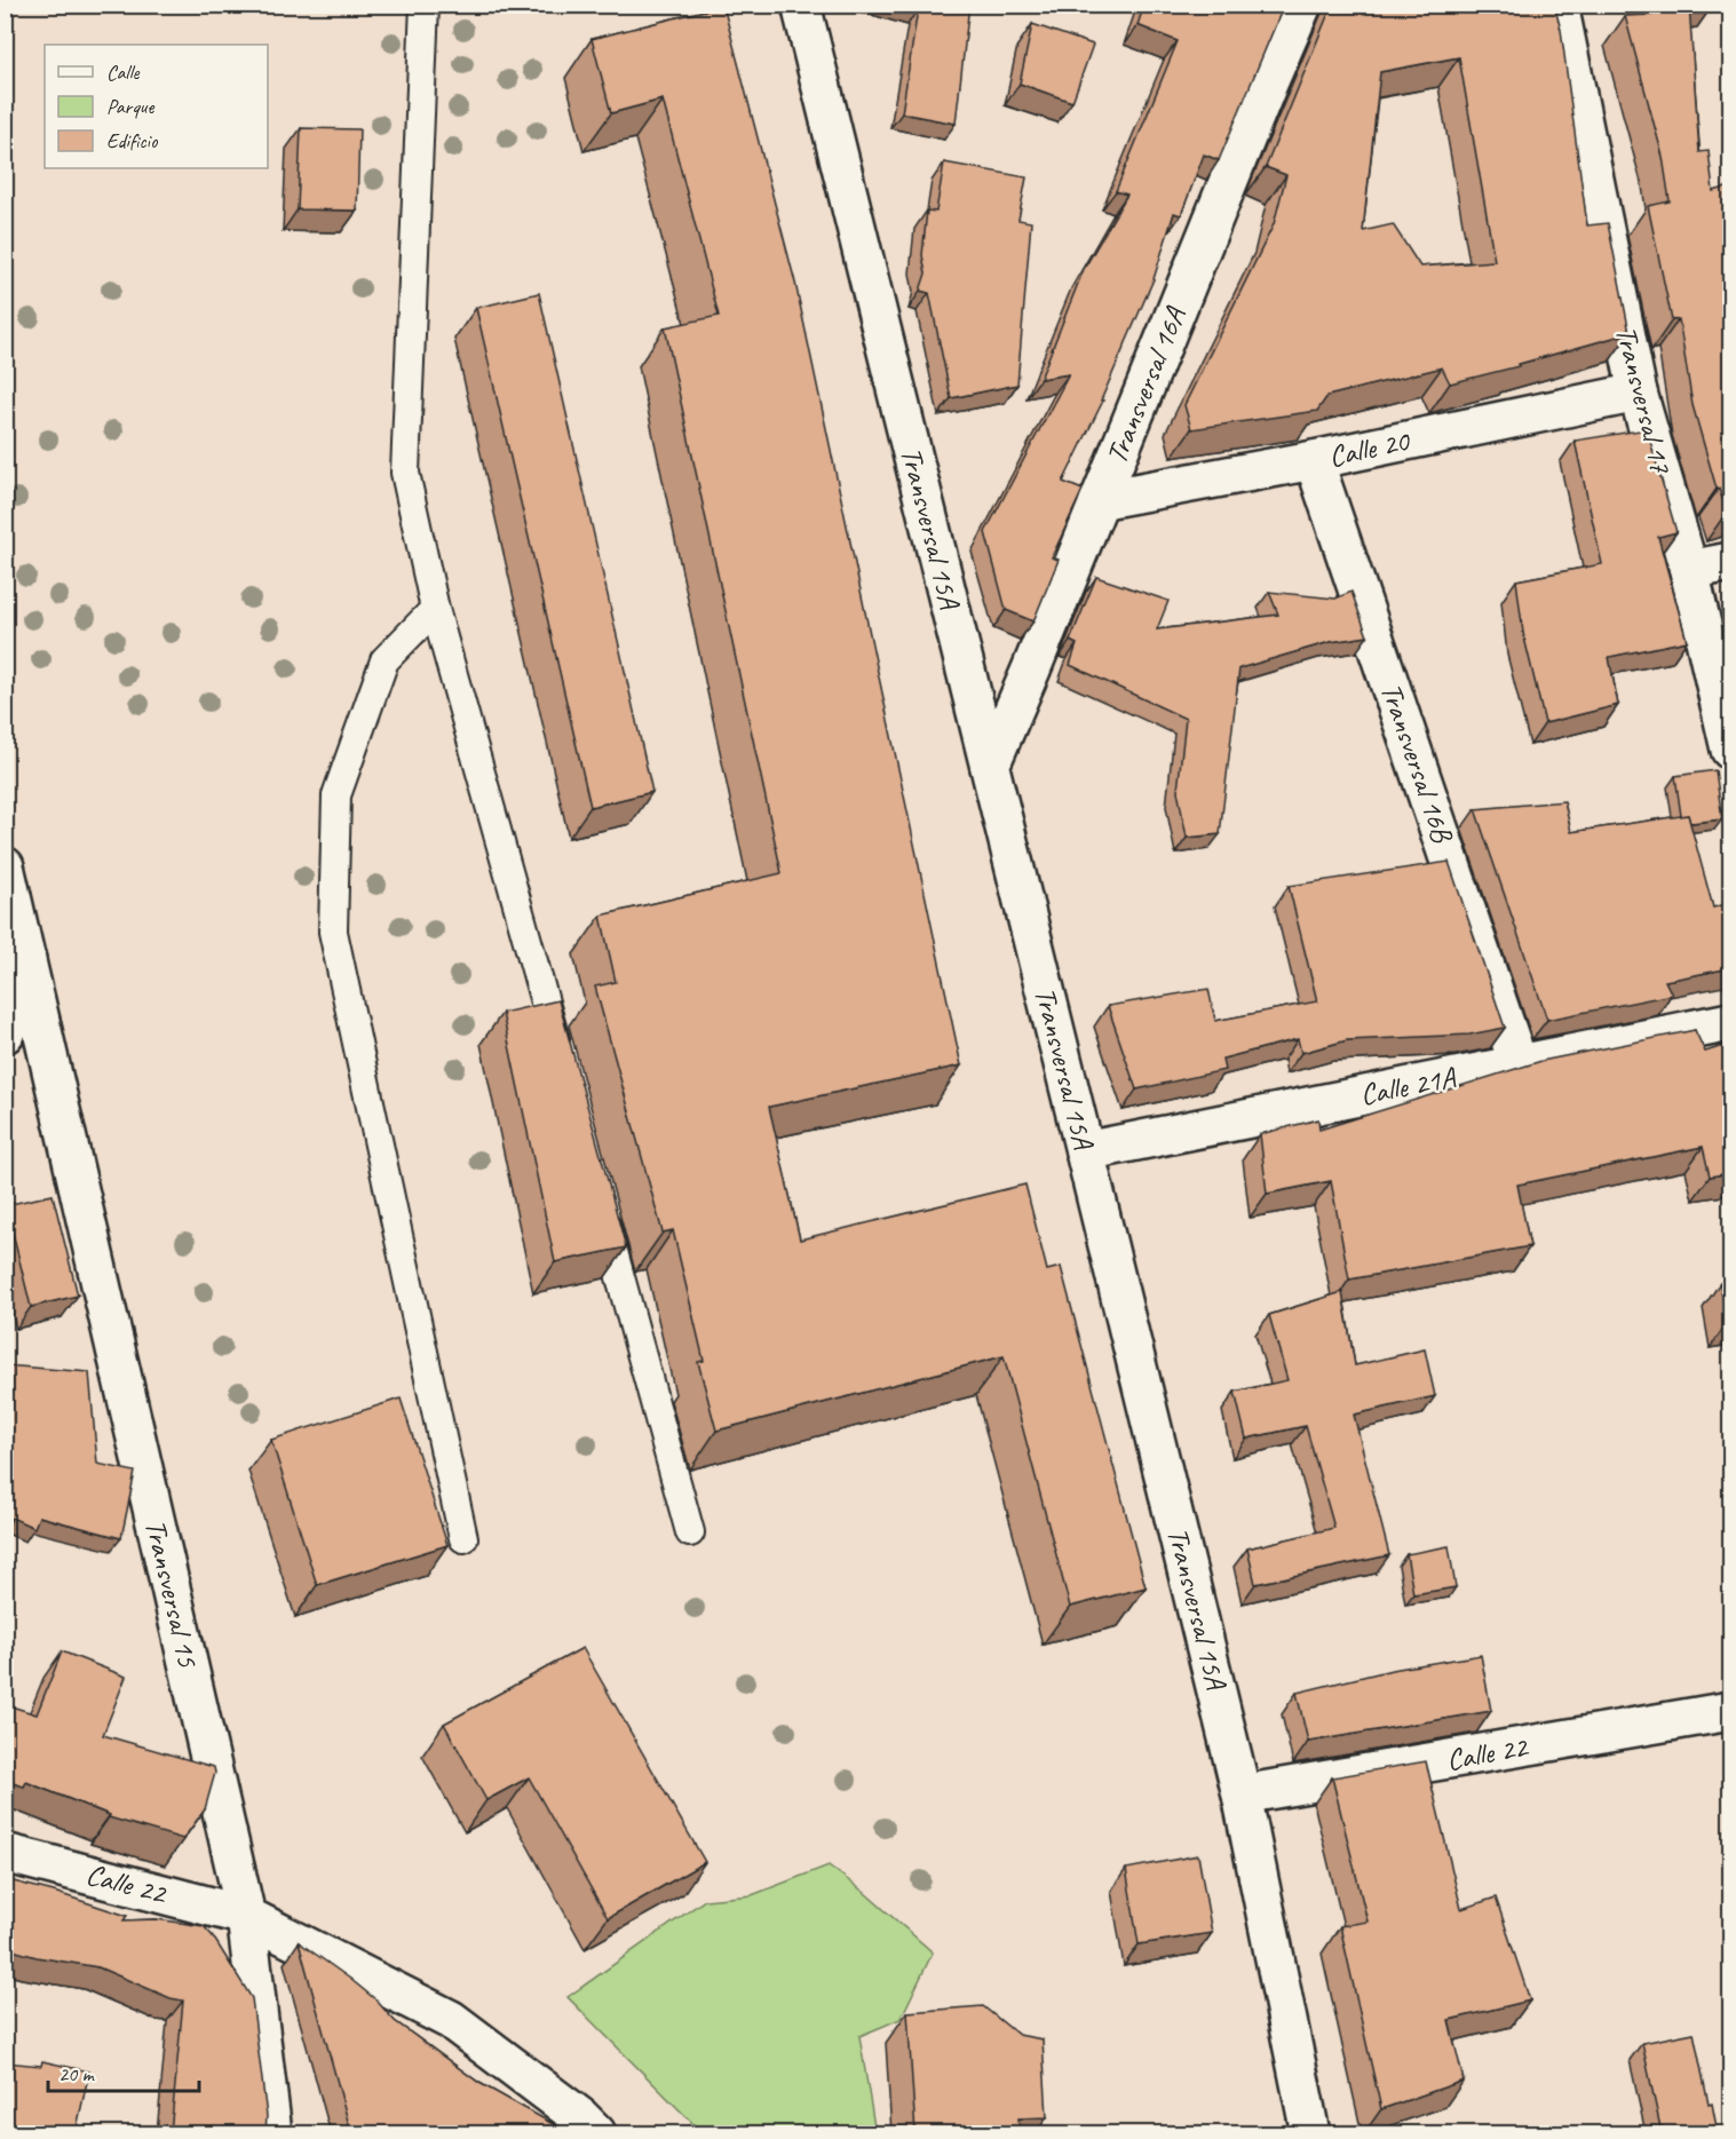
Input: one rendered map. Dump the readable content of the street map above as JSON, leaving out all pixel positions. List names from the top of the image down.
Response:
{
  "streets": {
    "street": [
      "Transversal 16A",
      "Transversal 17",
      "Calle 20",
      "Transversal 15A",
      "Transversal 16B",
      "Calle 21A",
      "Transversal 15",
      "Calle 22"
    ]
  },
  "crossings": [
    ["Transversal 16A", "Calle 20"],
    ["Transversal 16A", "Transversal 15A"],
    ["Transversal 17", "Calle 20"],
    ["Calle 20", "Transversal 16B"],
    ["Transversal 15A", "Calle 21A"],
    ["Transversal 15A", "Calle 22"],
    ["Transversal 16B", "Calle 21A"],
    ["Transversal 15", "Calle 22"]
  ],
  "legend": ["Calle", "Parque", "Edificio"],
  "scale_bar": "20 m"
}
